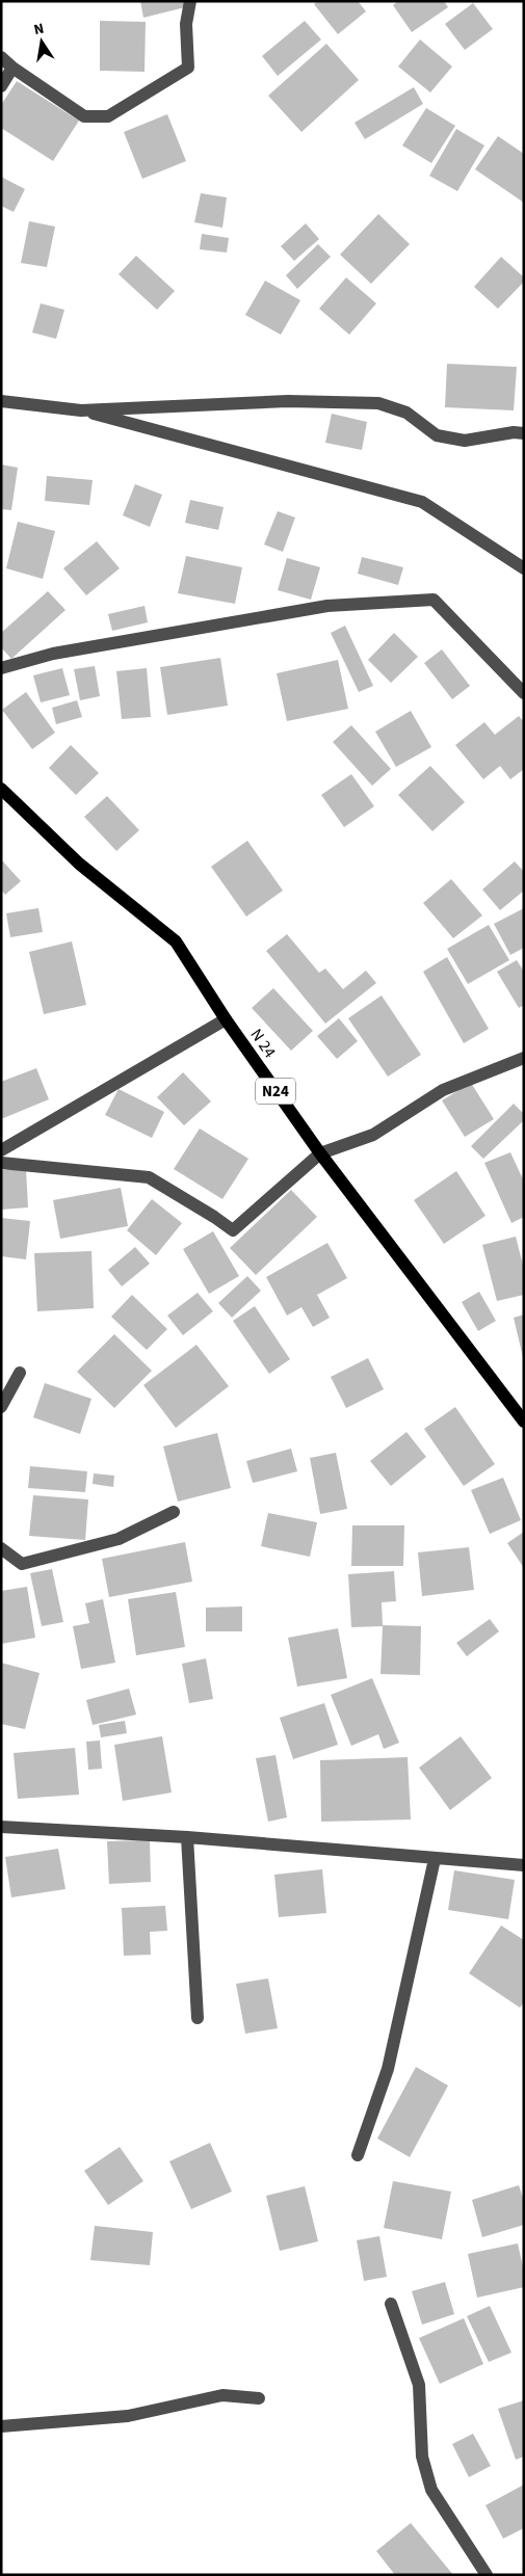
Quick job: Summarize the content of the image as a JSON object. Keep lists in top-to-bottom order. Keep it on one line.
{"streets":{"main road":["N 24","N24"]},"north":"top"}
